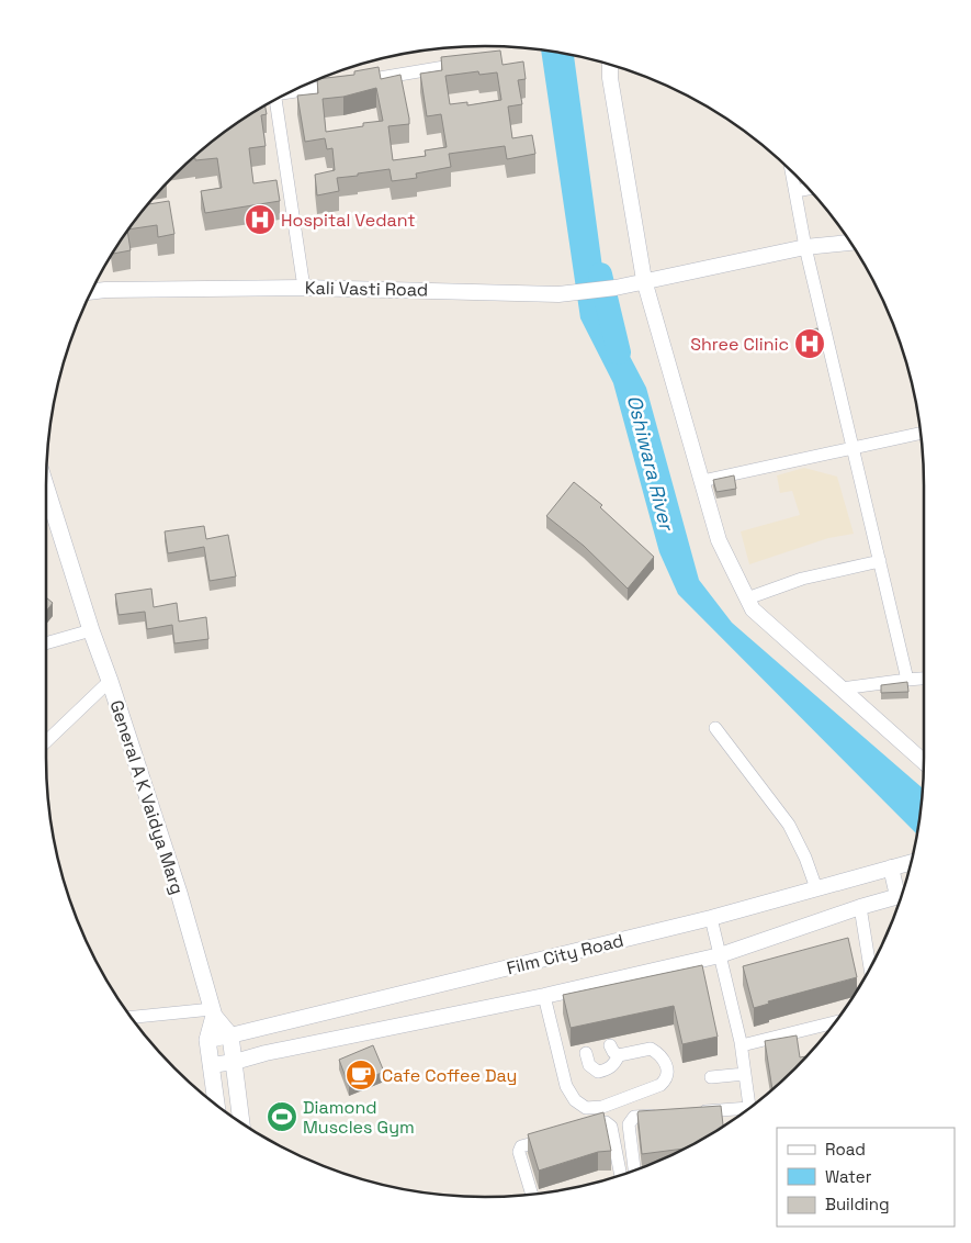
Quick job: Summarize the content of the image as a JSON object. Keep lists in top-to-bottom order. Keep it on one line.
{"streets":{"main road":["General A K Vaidya Marg"],"street":["Kali Vasti Road","Film City Road"]},"crossings":[["General A K Vaidya Marg","Film City Road"]],"water":["Oshiwara River"],"places":{"hospital":["Hospital Vedant","Shree Clinic"],"cafe":["Cafe Coffee Day"],"sports":["Diamond Muscles Gym"]},"legend":["Road","Water","Building"]}
